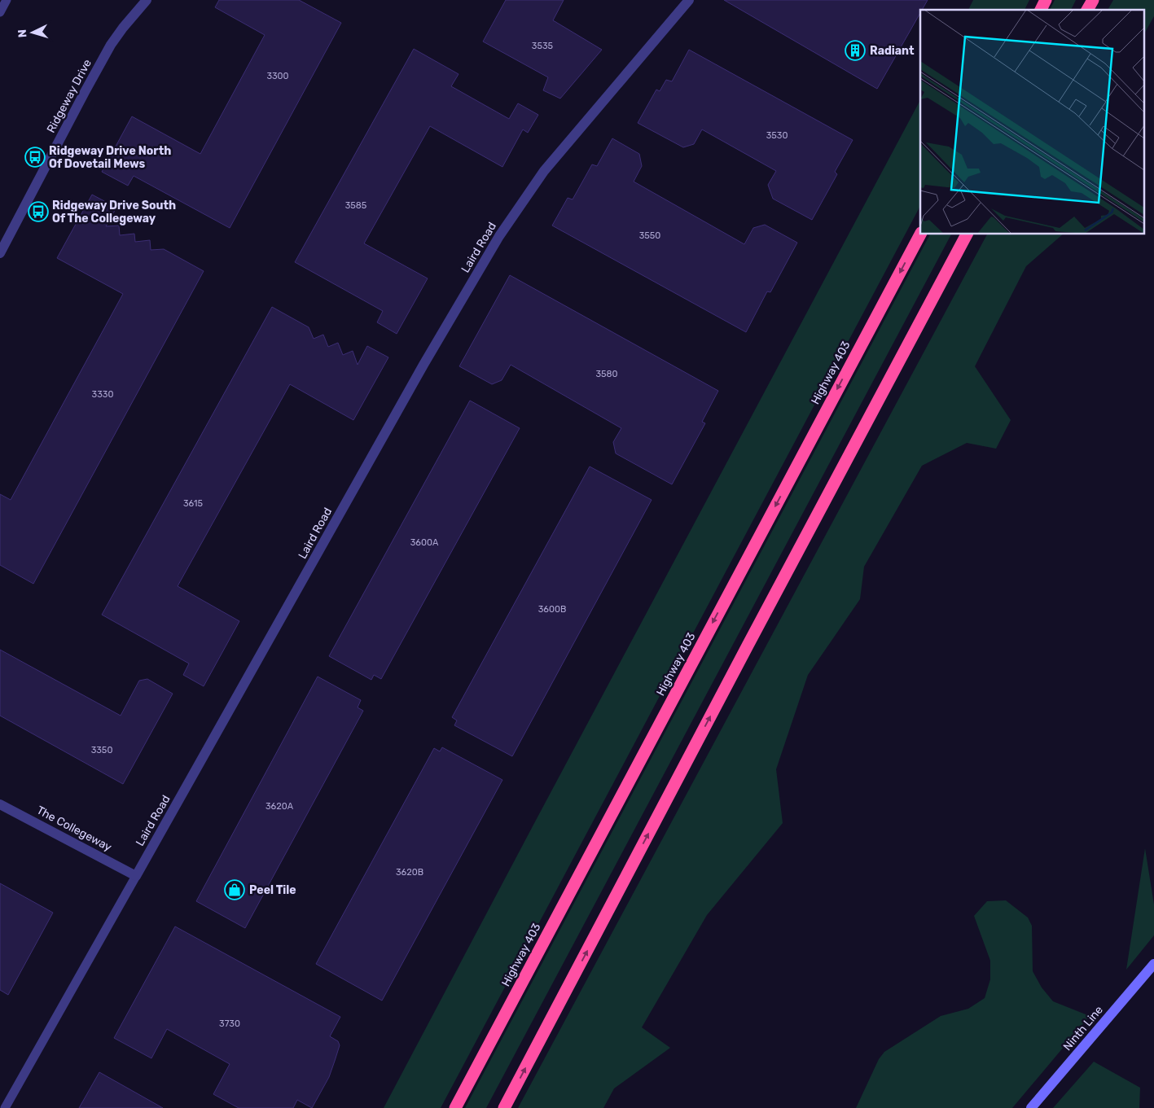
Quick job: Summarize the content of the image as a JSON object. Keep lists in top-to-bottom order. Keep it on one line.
{"streets":{"highway":["Highway 403"],"main road":["Ninth Line"],"street":["Ridgeway Drive","Laird Road","The Collegeway"]},"crossings":[["Laird Road","The Collegeway"]],"places":{"building":["Radiant"],"bus stop":["Ridgeway Drive North Of Dovetail Mews","Ridgeway Drive South Of The Collegeway"],"shop":["Peel Tile"]},"house_numbers":["3535","3300","3530","3585","3550","3580","3330","3615","3600A","3600B","3350","3620A","3620B","3730"],"north":"left"}
